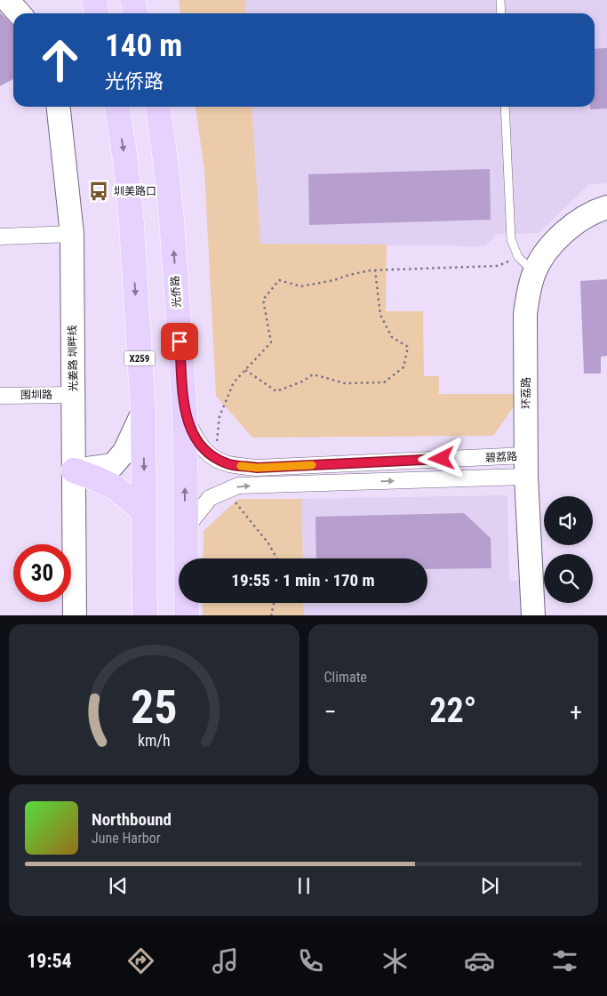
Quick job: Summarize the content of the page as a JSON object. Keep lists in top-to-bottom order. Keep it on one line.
{"streets":{"main road":["光侨路","X259"],"street":["光姜路 圳畔线","环荔路","围圳路","碧荔路"]},"crossings":[["光侨路","碧荔路"],["光姜路 圳畔线","围圳路"],["环荔路","碧荔路"]],"places":{"bus stop":["圳美路口"]},"page":{"turn":["140 m","光侨路"],"limit":"30","trip":"19:55 · 1 min · 170 m","tile":"Climate","heat":["−","22°","+"],"song":["Northbound","June Harbor"],"tabs":"19:54","gauge":["25","km/h"]}}
